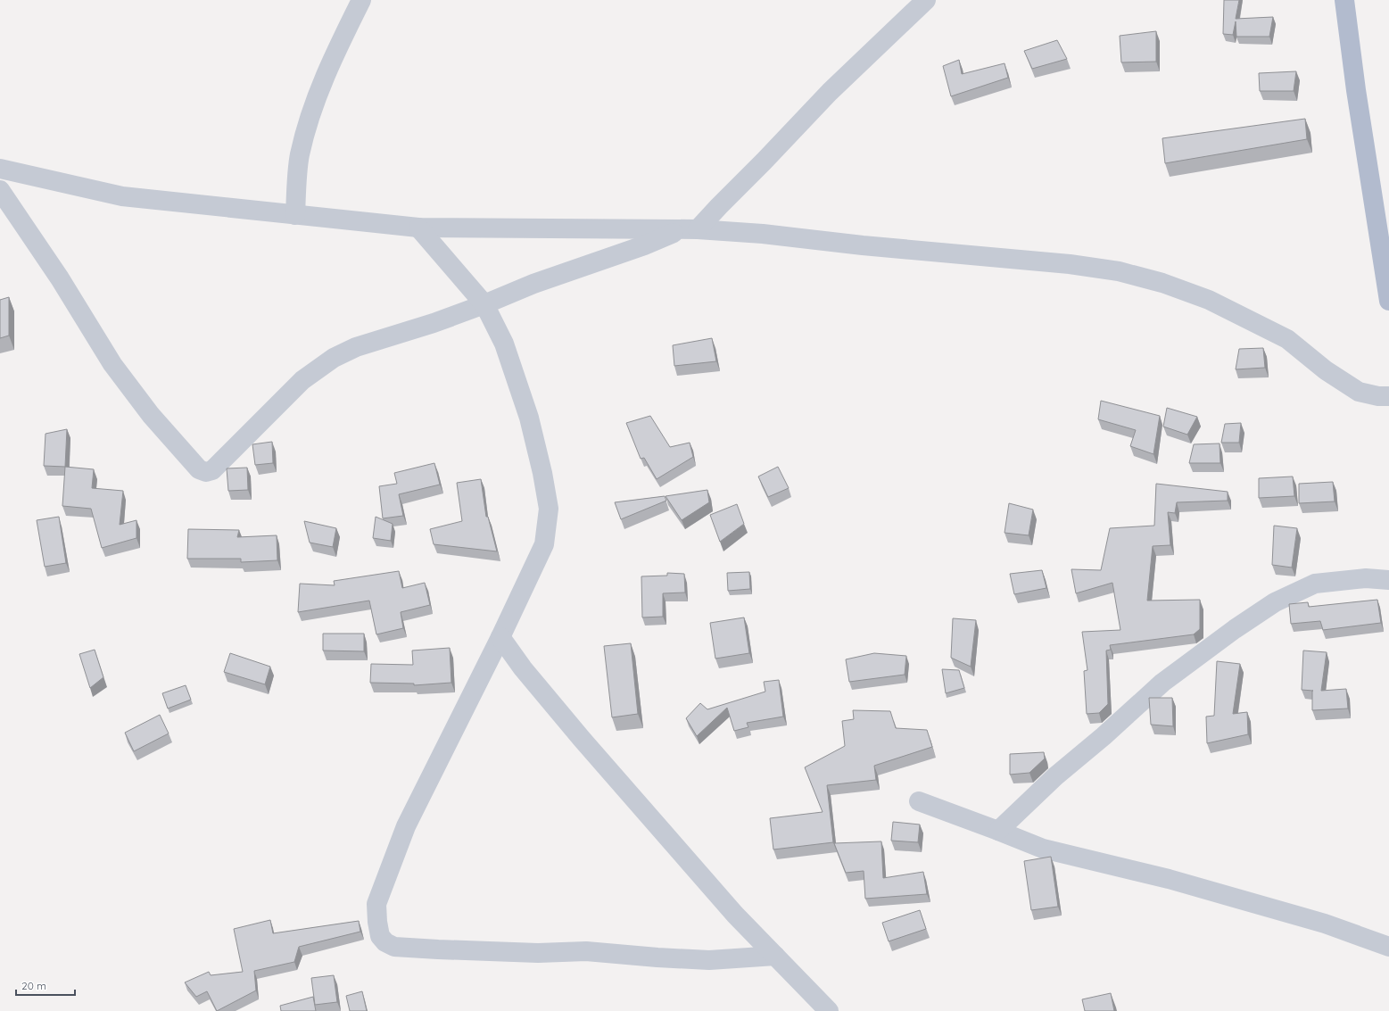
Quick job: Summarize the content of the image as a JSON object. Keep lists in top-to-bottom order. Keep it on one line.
{"scale_bar":"20 m"}
